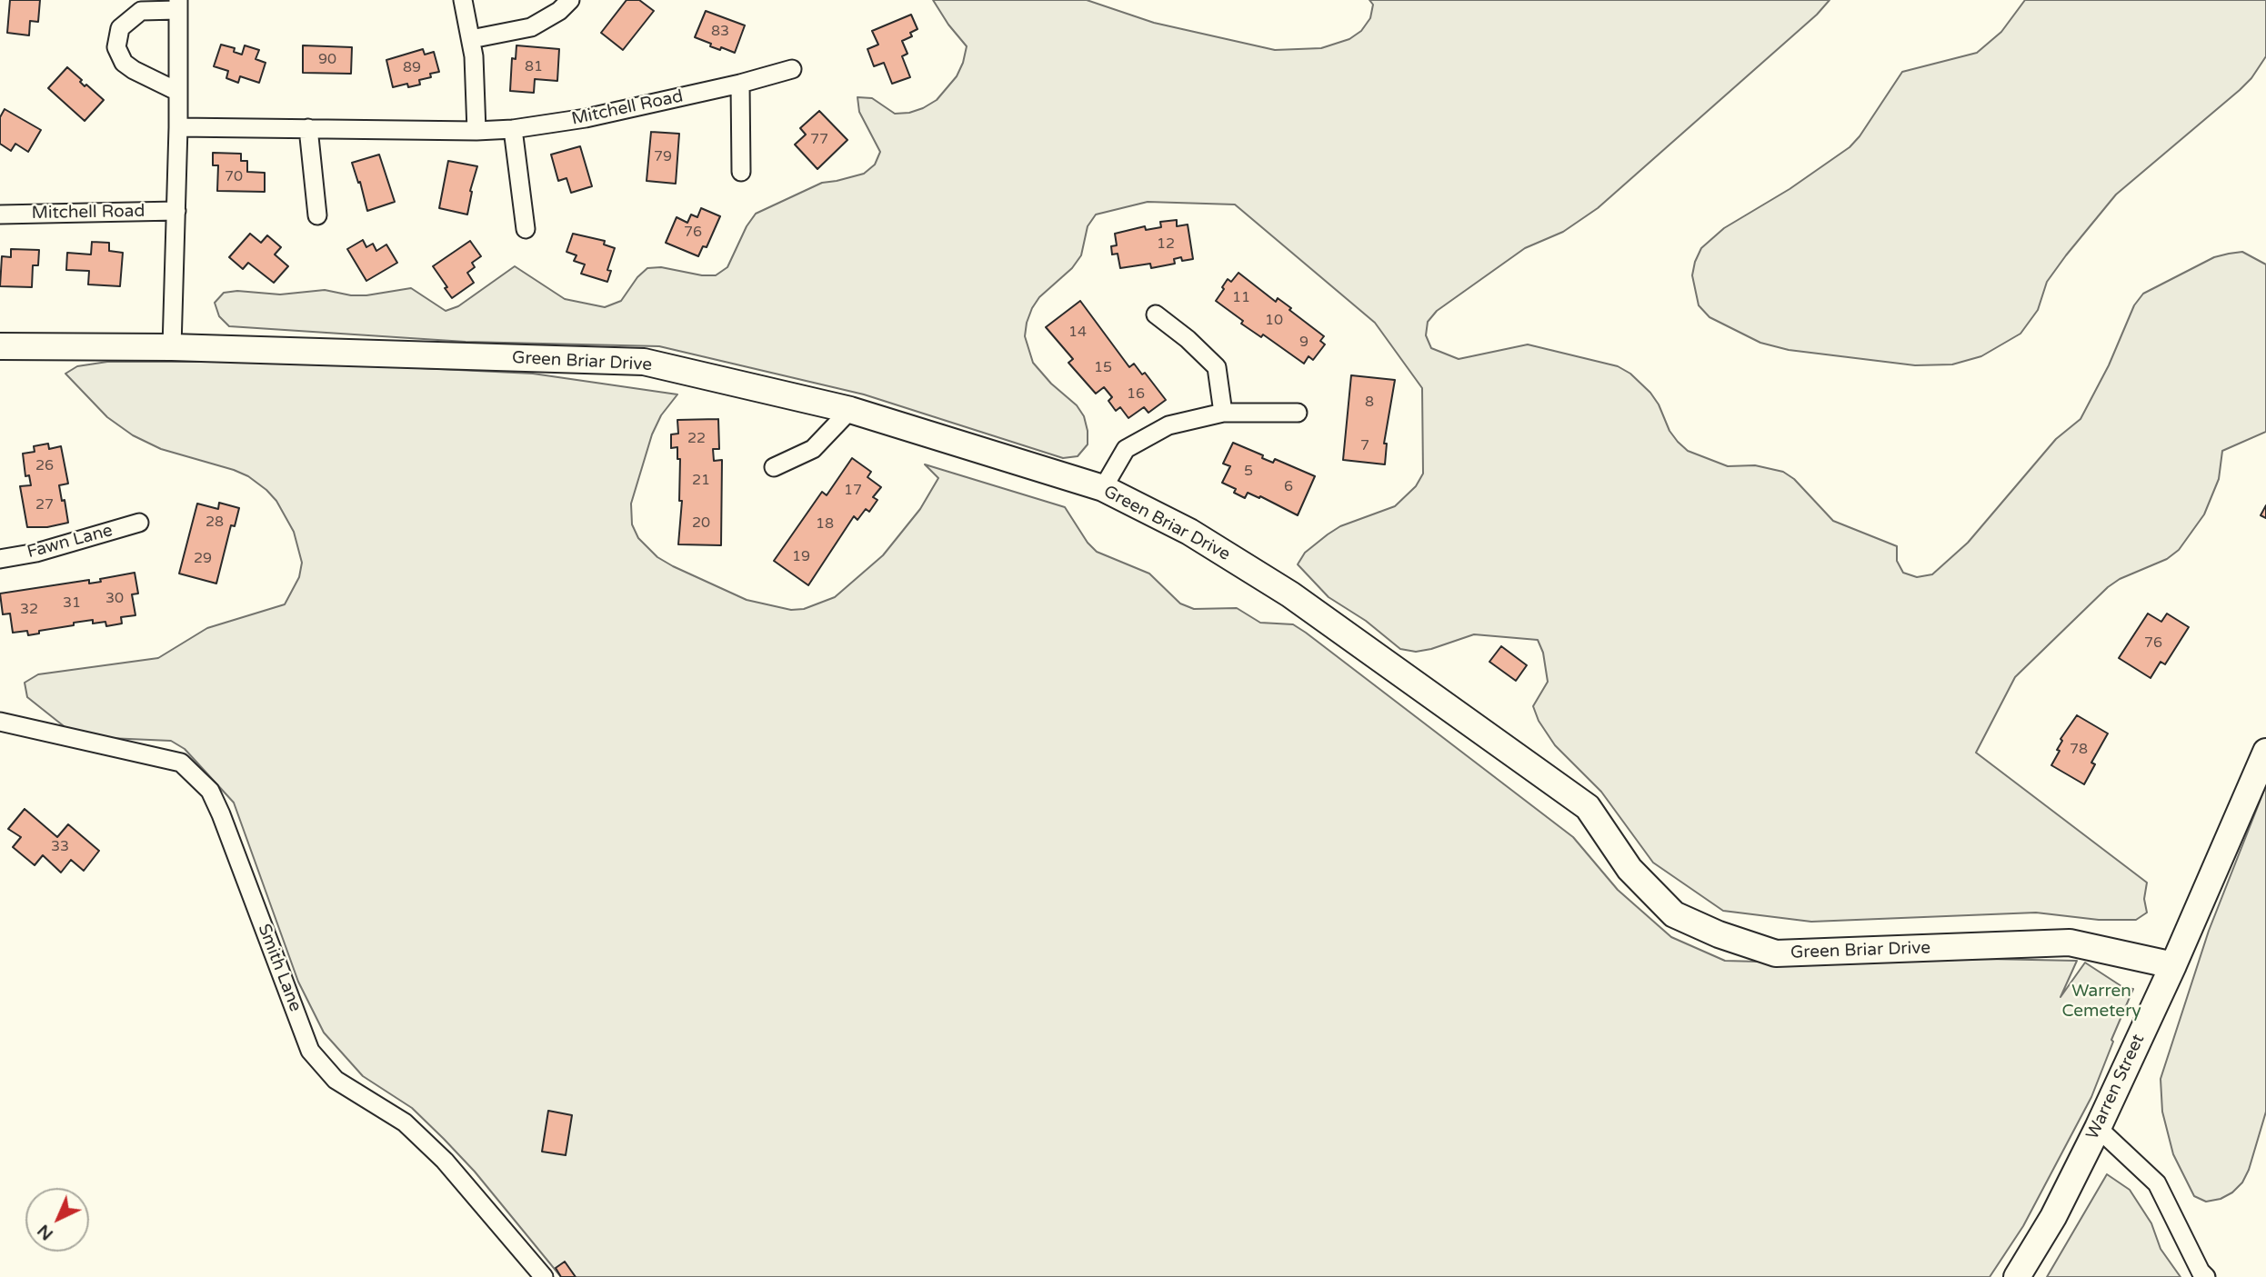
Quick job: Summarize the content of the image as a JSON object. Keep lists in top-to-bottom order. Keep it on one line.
{"streets":{"street":["Mitchell Road","Green Briar Drive","Fawn Lane","Smith Lane","Warren Street"]},"crossings":[["Green Briar Drive","Warren Street"]],"parks":["Warren Cemetery"],"house_numbers":["83","90","81","89","77","79","70","76","12","11","10","14","9","15","16","8","22","7","26","5","21","6","17","27","28","20","18","19","29","30","31","32","76","78","33"],"north":"bottom left"}
